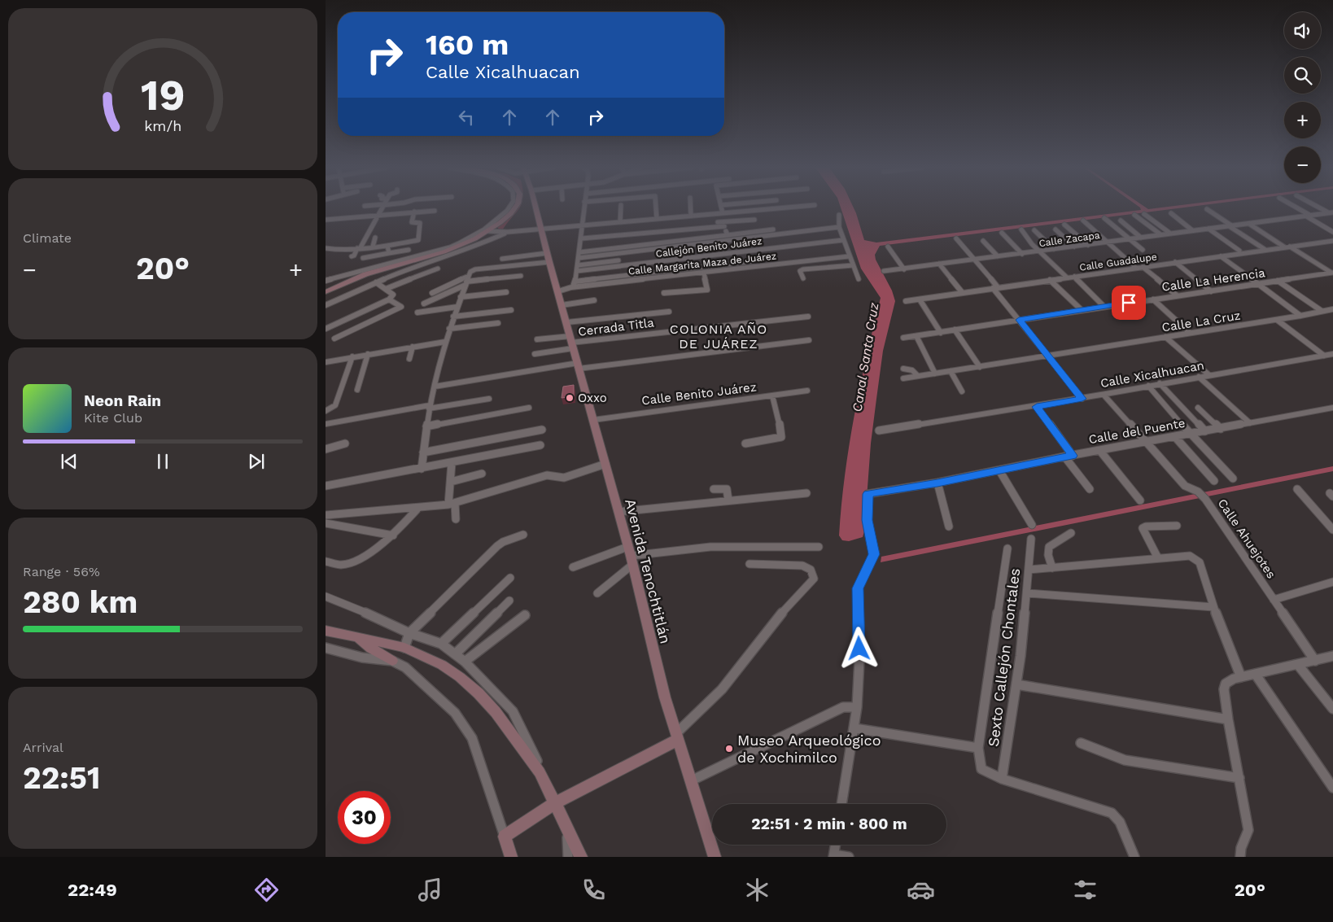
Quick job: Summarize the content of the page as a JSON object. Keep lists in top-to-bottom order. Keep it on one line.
{"streets":{"main road":["Avenida Tenochtitlán"],"street":["Calle Zacapa","Callejón Benito Juárez","Calle Guadalupe","Calle Margarita Maza de Juárez","Calle La Herencia","Calle La Cruz","Cerrada Titla","Calle Xicalhuacan","Calle Benito Juárez","Calle del Puente","Calle Ahuejotes","Sexto Callejón Chontales"]},"crossings":[["Calle Margarita Maza de Juárez","Avenida Tenochtitlán"],["Cerrada Titla","Avenida Tenochtitlán"],["Calle Xicalhuacan","Calle Ahuejotes"],["Calle Benito Juárez","Avenida Tenochtitlán"],["Calle del Puente","Calle Ahuejotes"]],"districts":["COLONIA AÑO DE JUÁREZ"],"water":["Canal Santa Cruz"],"places":["Oxxo","Museo Arqueológico de Xochimilco"],"page":{"map_buttons":["+","−"],"turn":["160 m","Calle Xicalhuacan"],"tile":["Climate",["Range · 56%","280 km"],["Arrival","22:51"]],"heat":["−","20°","+"],"song":["Neon Rain","Kite Club"],"limit":"30","trip":"22:51 · 2 min · 800 m","tabs":["22:49","20°"],"gauge":["19","km/h"]}}
